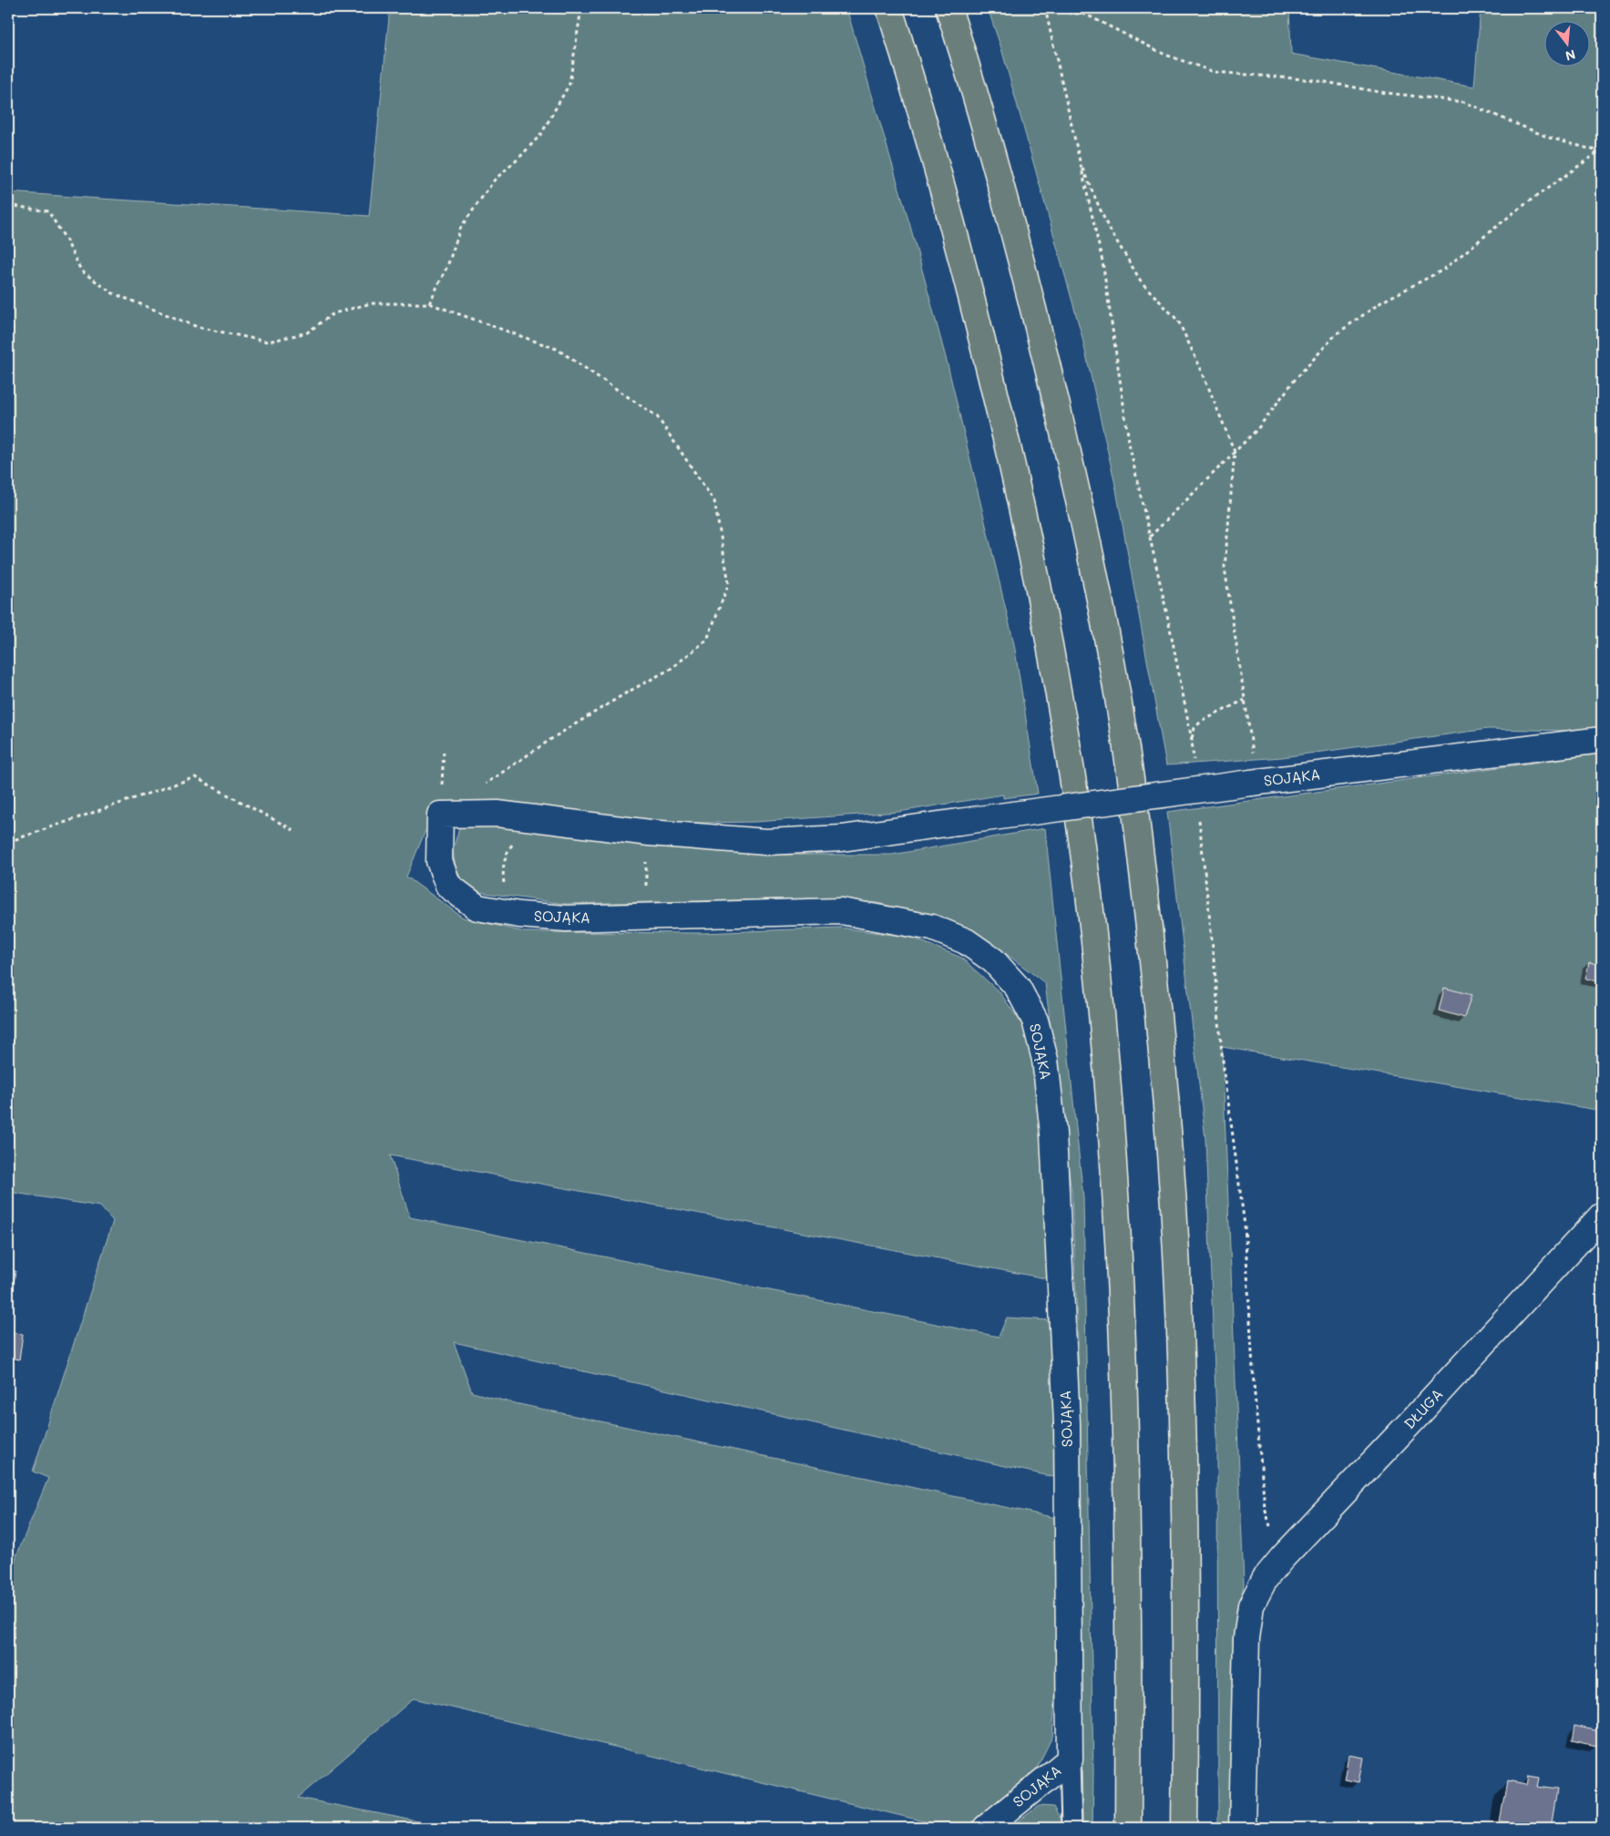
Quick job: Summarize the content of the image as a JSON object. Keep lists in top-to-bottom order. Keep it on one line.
{"streets":{"street":["SOJĄKA","DŁUGA"]},"north":"bottom"}
